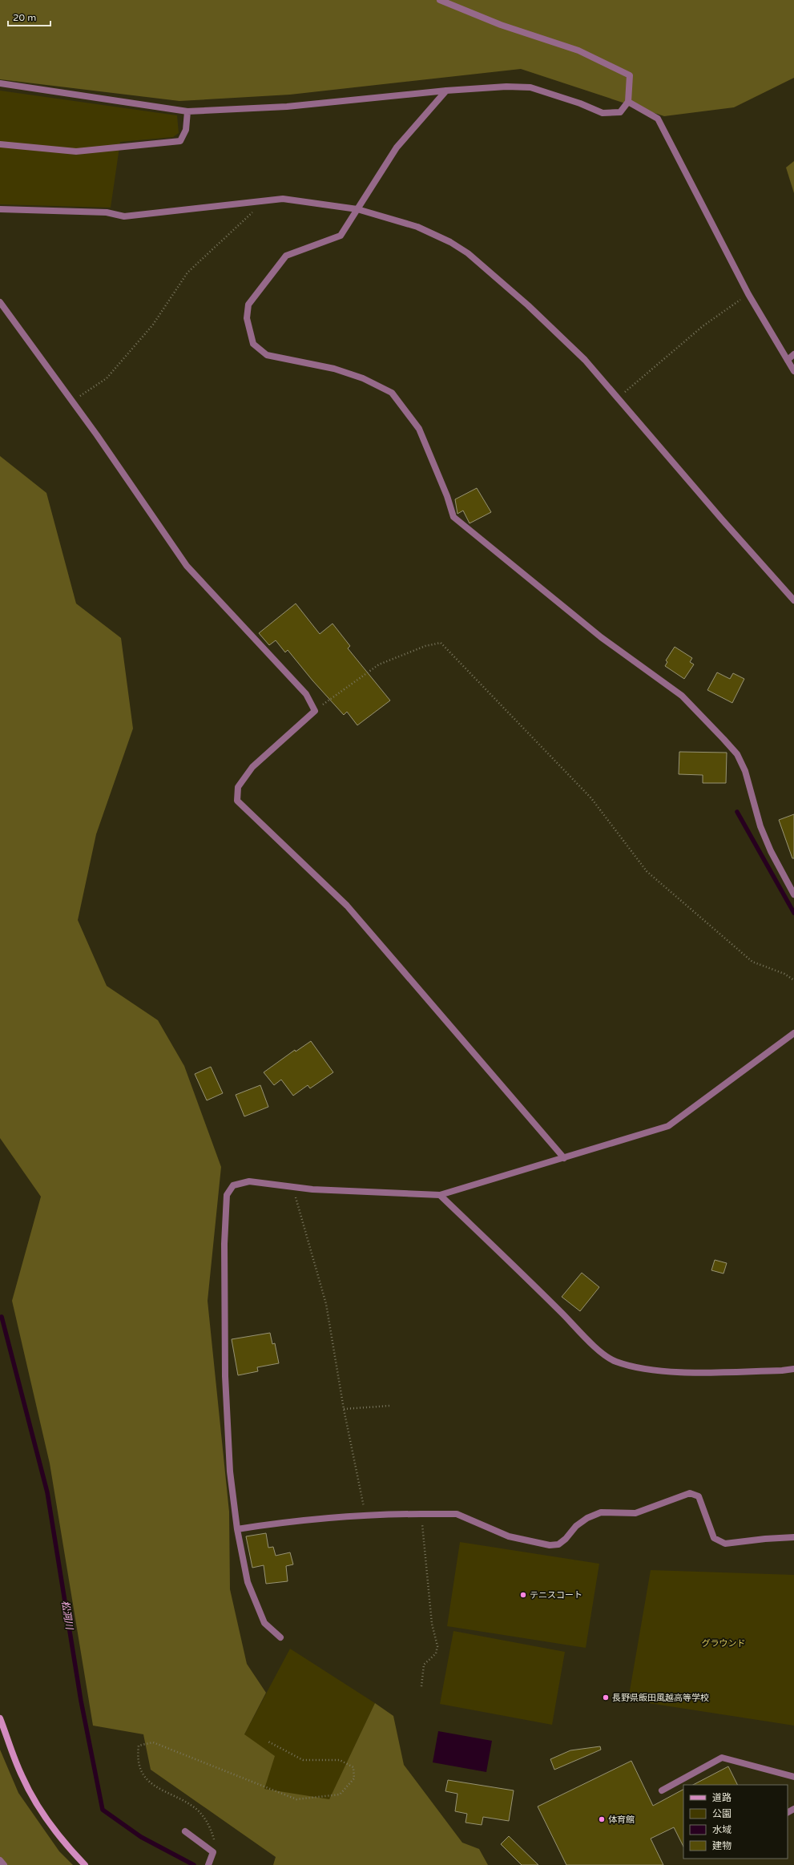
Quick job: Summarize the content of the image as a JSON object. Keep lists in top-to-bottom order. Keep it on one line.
{"water":["松洞川"],"parks":["グラウンド"],"places":["テニスコート","長野県飯田風越高等学校","体育館"],"legend":["道路","公園","水域","建物"],"scale_bar":"20 m"}
